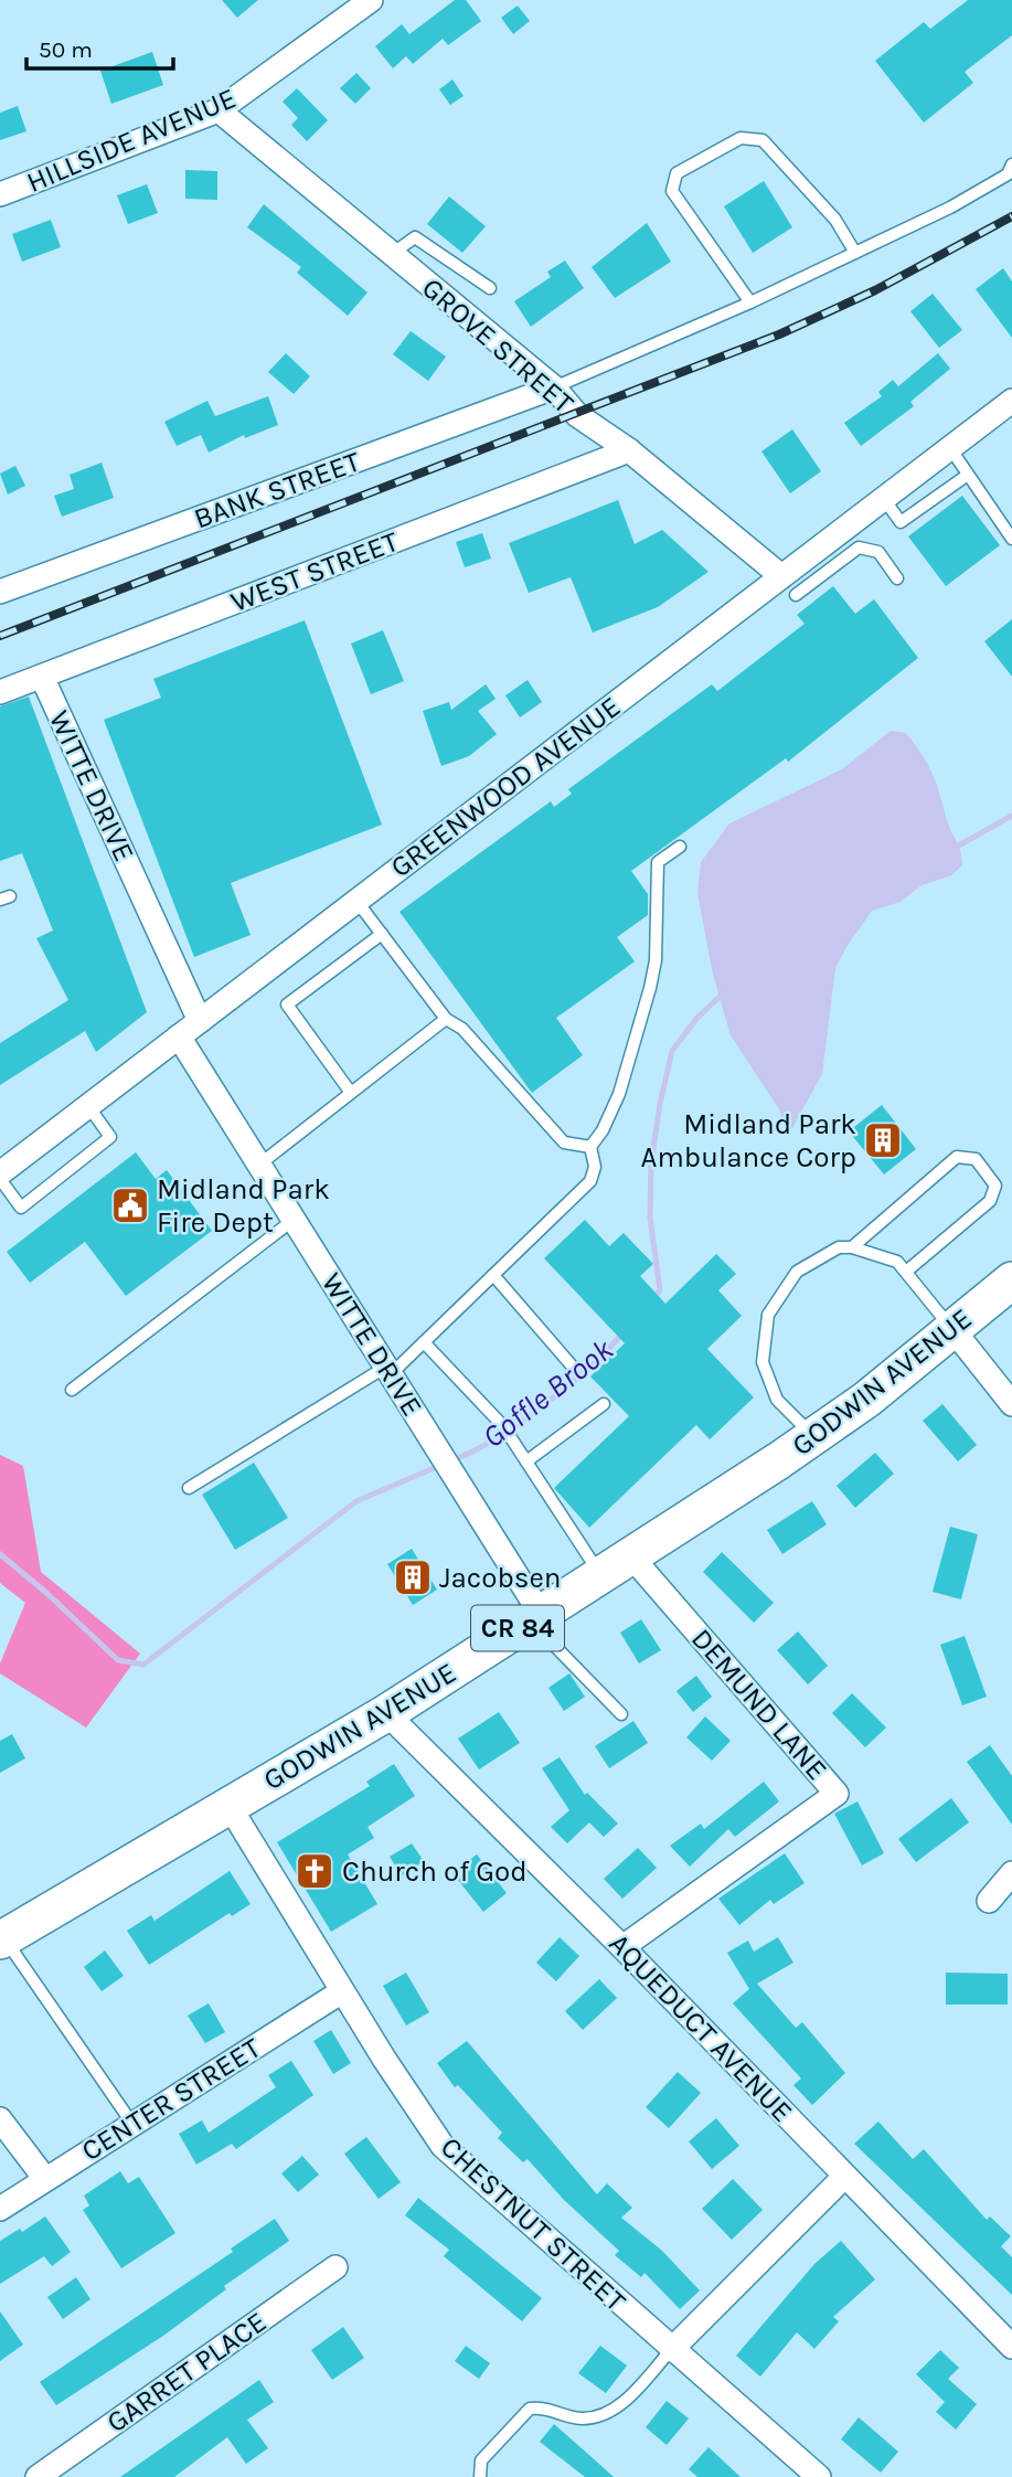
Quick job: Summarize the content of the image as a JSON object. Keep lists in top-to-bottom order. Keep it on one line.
{"streets":{"main road":["GODWIN AVENUE","CR 84"],"street":["HILLSIDE AVENUE","GROVE STREET","BANK STREET","WEST STREET","WITTE DRIVE","GREENWOOD AVENUE","DEMUND LANE","AQUEDUCT AVENUE","CENTER STREET","CHESTNUT STREET","GARRET PLACE"]},"crossings":[["HILLSIDE AVENUE","GROVE STREET"],["GROVE STREET","BANK STREET"],["GROVE STREET","WEST STREET"],["GROVE STREET","GREENWOOD AVENUE"],["WEST STREET","WITTE DRIVE"],["WITTE DRIVE","GREENWOOD AVENUE"],["WITTE DRIVE","GODWIN AVENUE"],["GODWIN AVENUE","DEMUND LANE"],["GODWIN AVENUE","AQUEDUCT AVENUE"],["GODWIN AVENUE","CHESTNUT STREET"],["DEMUND LANE","AQUEDUCT AVENUE"],["CENTER STREET","CHESTNUT STREET"]],"water":["Goffle Brook"],"places":{"building":["Midland Park Ambulance Corp","Jacobsen"],"public building":["Midland Park Fire Dept"],"church":["Church of God"]},"scale_bar":"50 m"}
